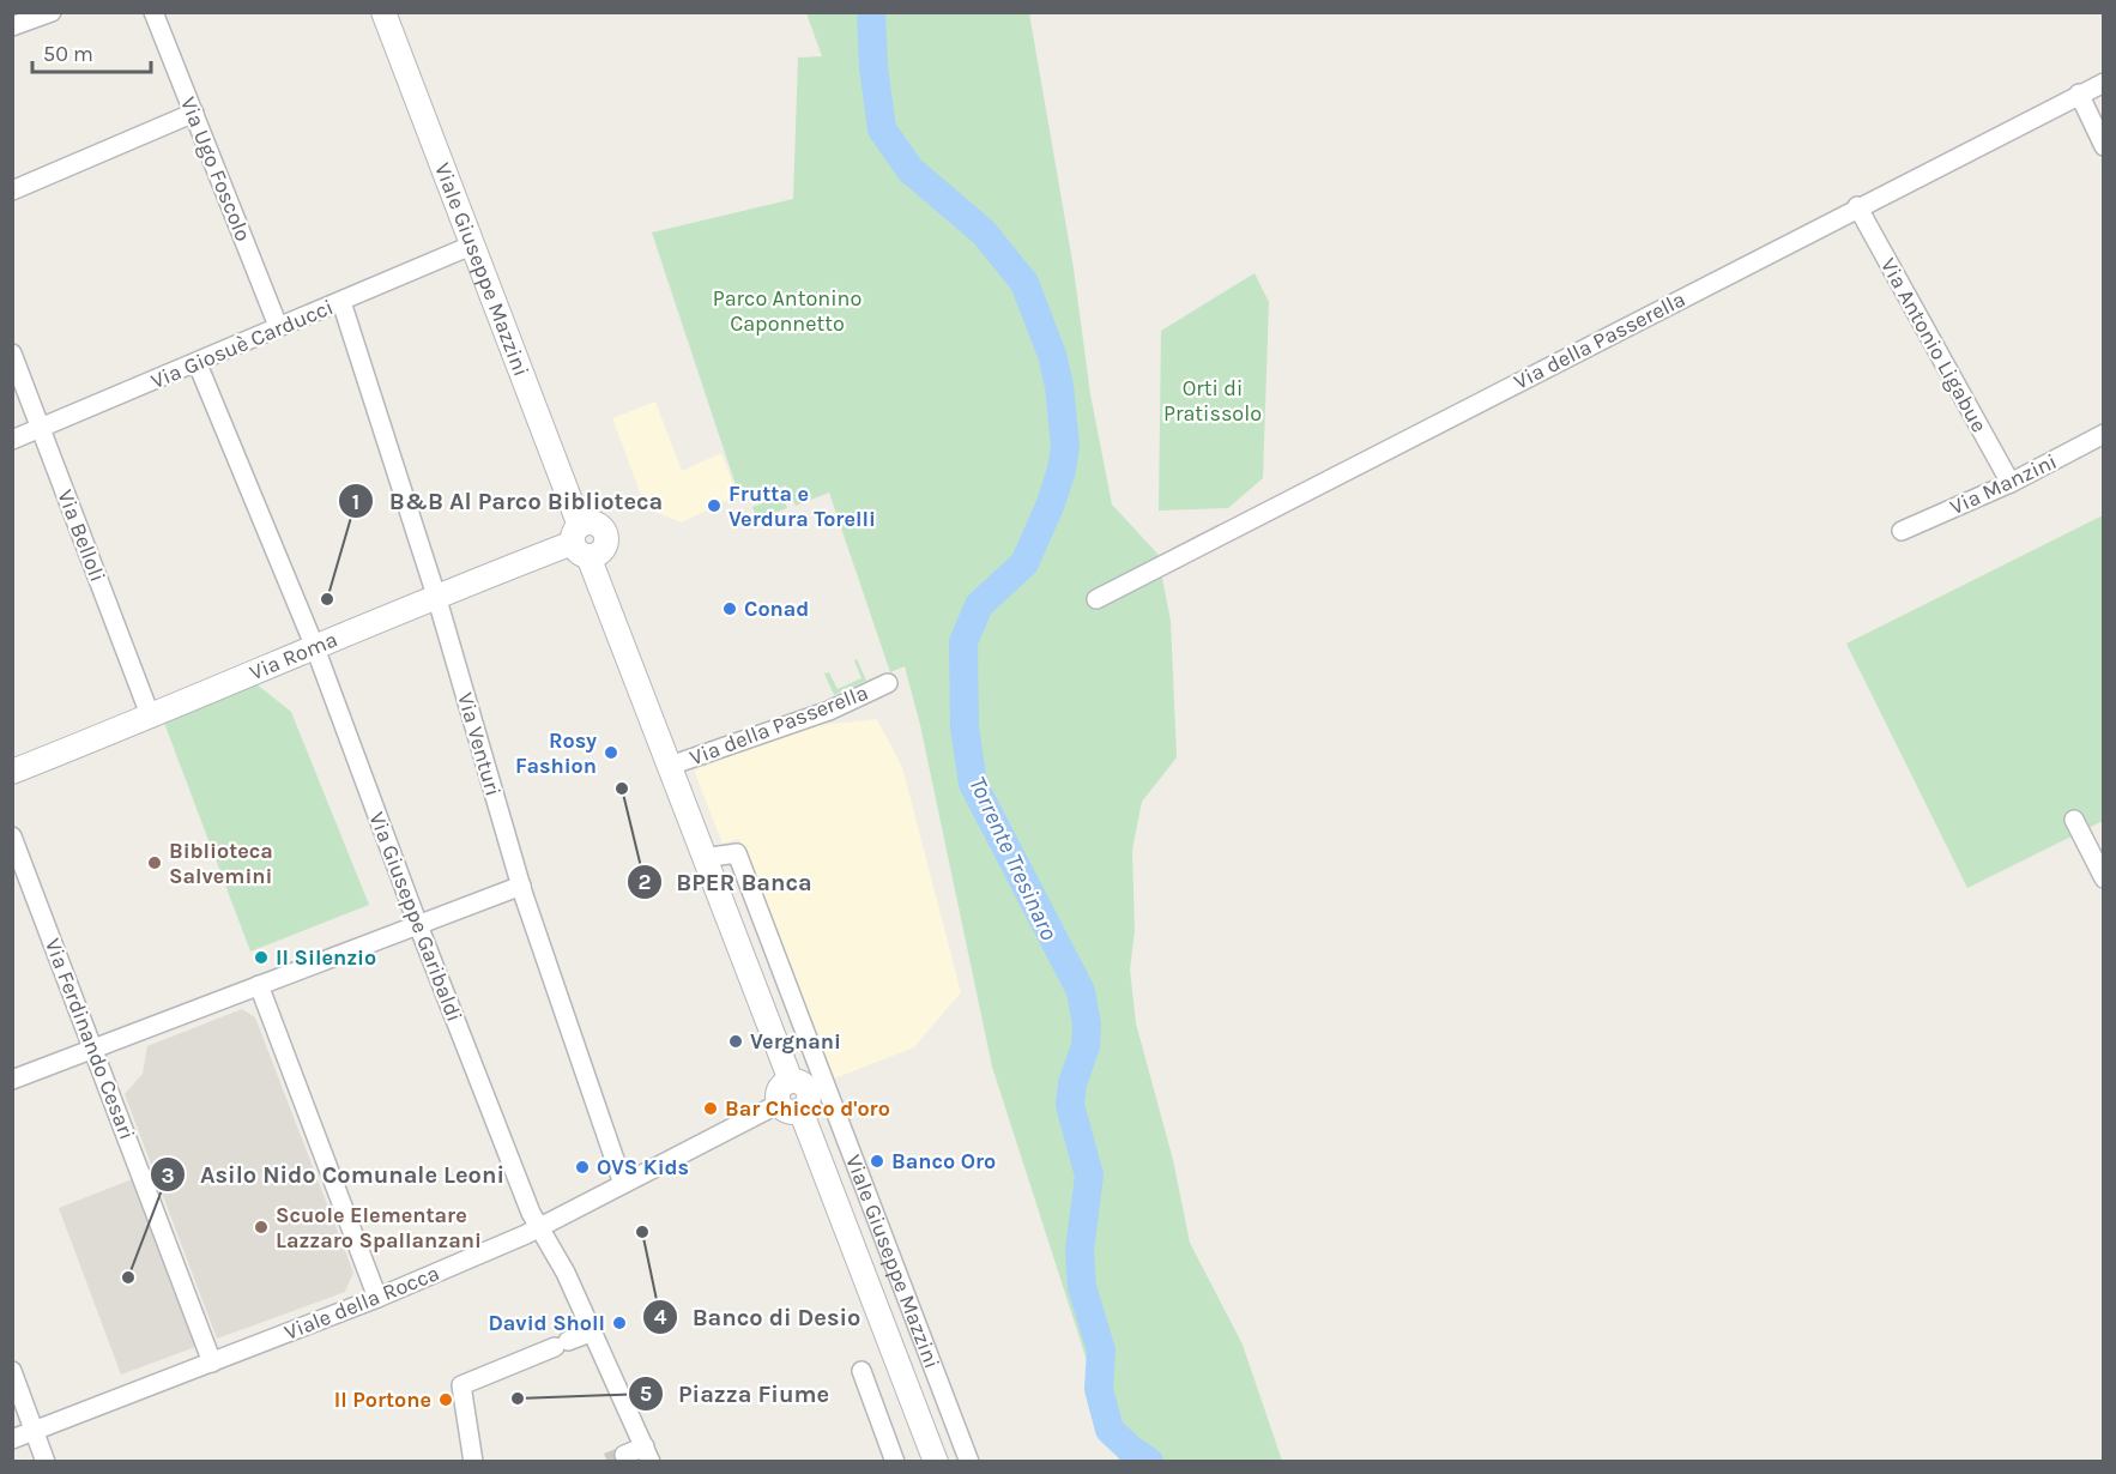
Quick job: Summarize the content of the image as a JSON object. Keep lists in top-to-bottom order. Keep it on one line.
{"streets":{"street":["Via Ugo Foscolo","Viale Giuseppe Mazzini","Via della Passerella","Via Giosuè Carducci","Via Antonio Ligabue","Via Manzini","Via Belloli","Via Roma","Via Venturi","Via Giuseppe Garibaldi","Via Ferdinando Cesari","Viale della Rocca"]},"crossings":[["Via Ugo Foscolo","Via Giosuè Carducci"],["Viale Giuseppe Mazzini","Via della Passerella"],["Viale Giuseppe Mazzini","Via Giosuè Carducci"],["Viale Giuseppe Mazzini","Via Roma"],["Viale Giuseppe Mazzini","Viale della Rocca"],["Via della Passerella","Via Antonio Ligabue"],["Via Giosuè Carducci","Via Belloli"],["Via Giosuè Carducci","Via Venturi"],["Via Giosuè Carducci","Via Giuseppe Garibaldi"],["Via Antonio Ligabue","Via Manzini"],["Via Belloli","Via Roma"],["Via Roma","Via Venturi"],["Via Roma","Via Giuseppe Garibaldi"],["Via Venturi","Viale della Rocca"],["Via Giuseppe Garibaldi","Viale della Rocca"],["Via Ferdinando Cesari","Viale della Rocca"]],"water":["Torrente Tresinaro"],"parks":["Parco Antonino Caponnetto","Orti di Pratissolo"],"places":["Frutta e Verdura Torelli","B&B Al Parco Biblioteca","Conad","Rosy Fashion","BPER Banca","Biblioteca Salvemini","Il Silenzio","Vergnani","Bar Chicco d'oro","Banco Oro","OVS Kids","Scuole Elementare Lazzaro Spallanzani","Banco di Desio","Asilo Nido Comunale Leoni","David Sholl","Piazza Fiume","Il Portone"],"scale_bar":"50 m"}
